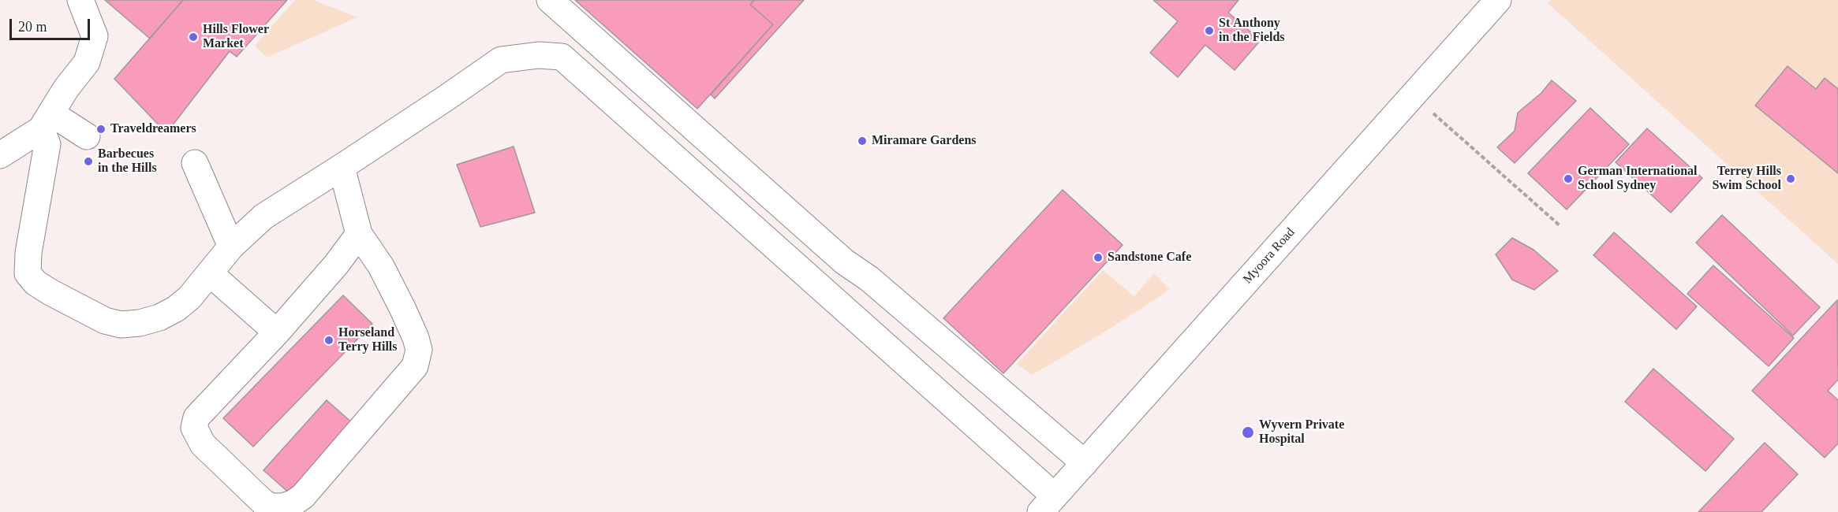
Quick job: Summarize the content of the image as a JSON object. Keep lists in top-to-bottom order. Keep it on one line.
{"streets":{"street":["Myoora Road"]},"places":["St Anthony in the Fields","Hills Flower Market","Traveldreamers","Miramare Gardens","Barbecues in the Hills","German International School Sydney","Terrey Hills Swim School","Sandstone Cafe","Horseland Terry Hills","Wyvern Private Hospital"],"scale_bar":"20 m"}
